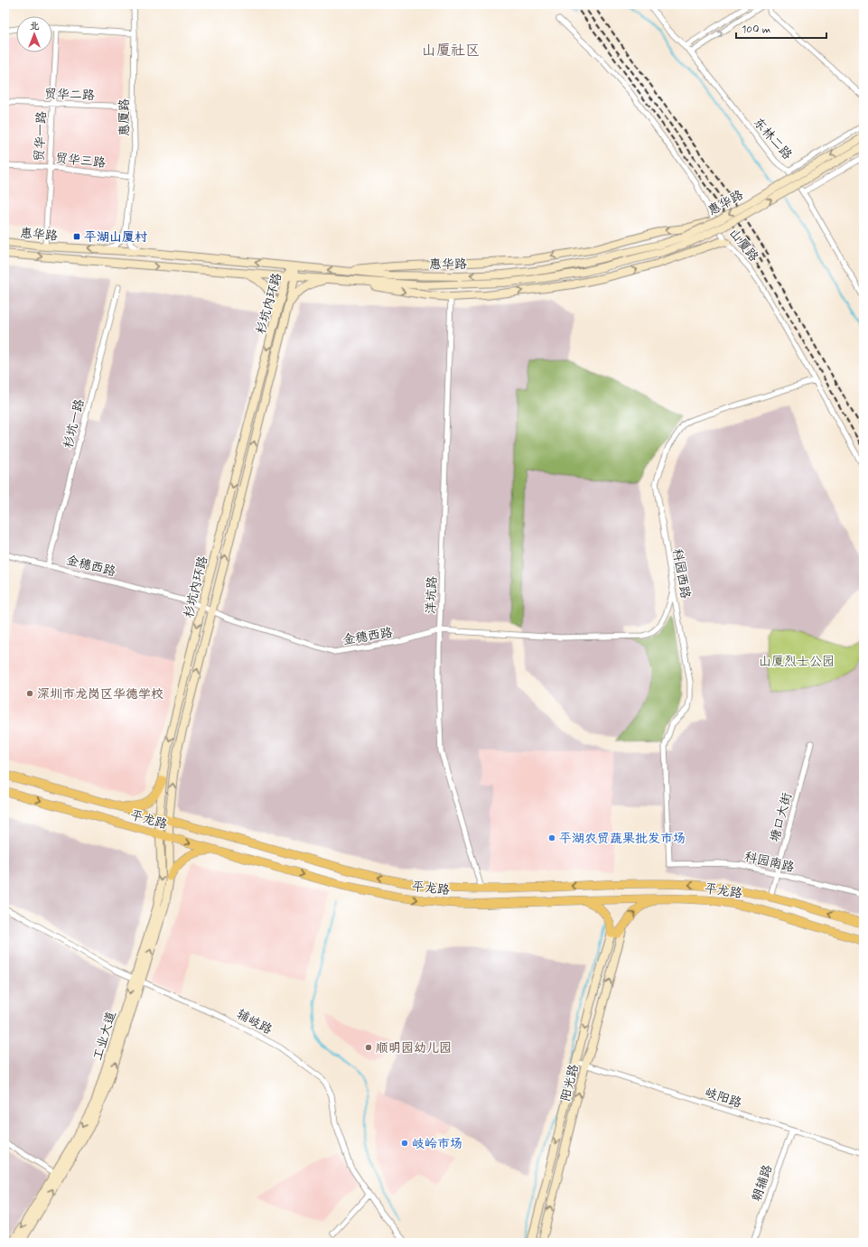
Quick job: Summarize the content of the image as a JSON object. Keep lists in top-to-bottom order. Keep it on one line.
{"streets":{"main road":["平龙路"],"street":["贸华二路","惠厦路","贸华一路","东林二路","贸华三路","惠华路","山厦路","杉坑内环路","杉坑一路","金穗西路","科园西路","洋坑路","塘口大街","科园南路","辅岐路","工业大道","阳光路","岐阳路","朝辅路"]},"crossings":[["贸华二路","惠厦路"],["贸华二路","贸华一路"],["惠厦路","贸华三路"],["贸华一路","贸华三路"],["贸华一路","惠华路"],["惠华路","杉坑内环路"],["山厦路","科园西路"],["杉坑内环路","金穗西路"],["杉坑内环路","平龙路"],["杉坑内环路","工业大道"],["杉坑一路","金穗西路"],["金穗西路","科园西路"],["金穗西路","洋坑路"],["科园西路","科园南路"],["洋坑路","平龙路"],["塘口大街","平龙路"],["塘口大街","科园南路"],["平龙路","工业大道"],["辅岐路","工业大道"],["阳光路","岐阳路"],["岐阳路","朝辅路"]],"districts":["山厦社区"],"parks":["山厦烈士公园"],"places":{"transit":["平湖山厦村"],"other":["深圳市龙岗区华德学校","平湖农贸蔬果批发市场","顺明园幼儿园","岐岭市场"]},"scale_bar":"100 m","north":"top"}
